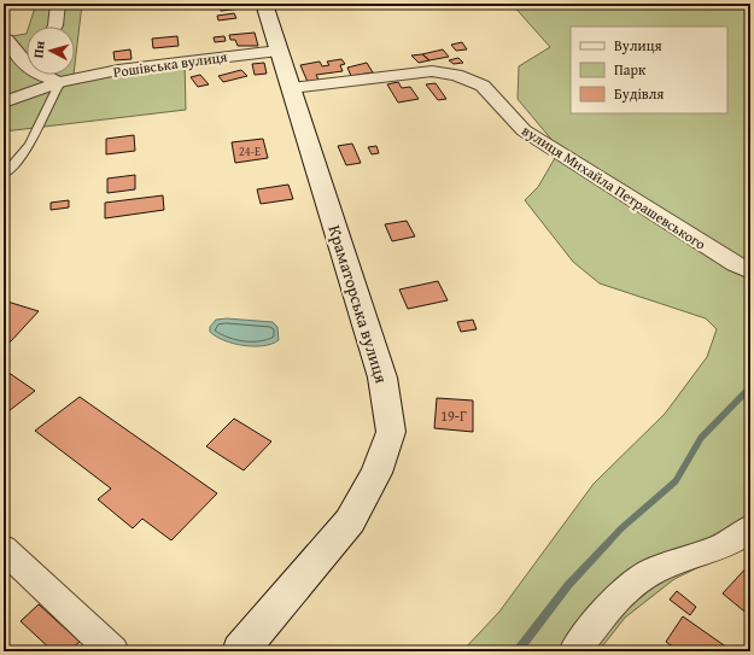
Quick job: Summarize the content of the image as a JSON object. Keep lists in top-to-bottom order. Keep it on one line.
{"streets":{"street":["Рошівська вулиця","вулиця Михайла Петрашевського","Краматорська вулиця"]},"crossings":[["Рошівська вулиця","Краматорська вулиця"],["вулиця Михайла Петрашевського","Краматорська вулиця"]],"house_numbers":["24-Е","19-Г"],"legend":["Вулиця","Парк","Будівля"],"north":"left"}
